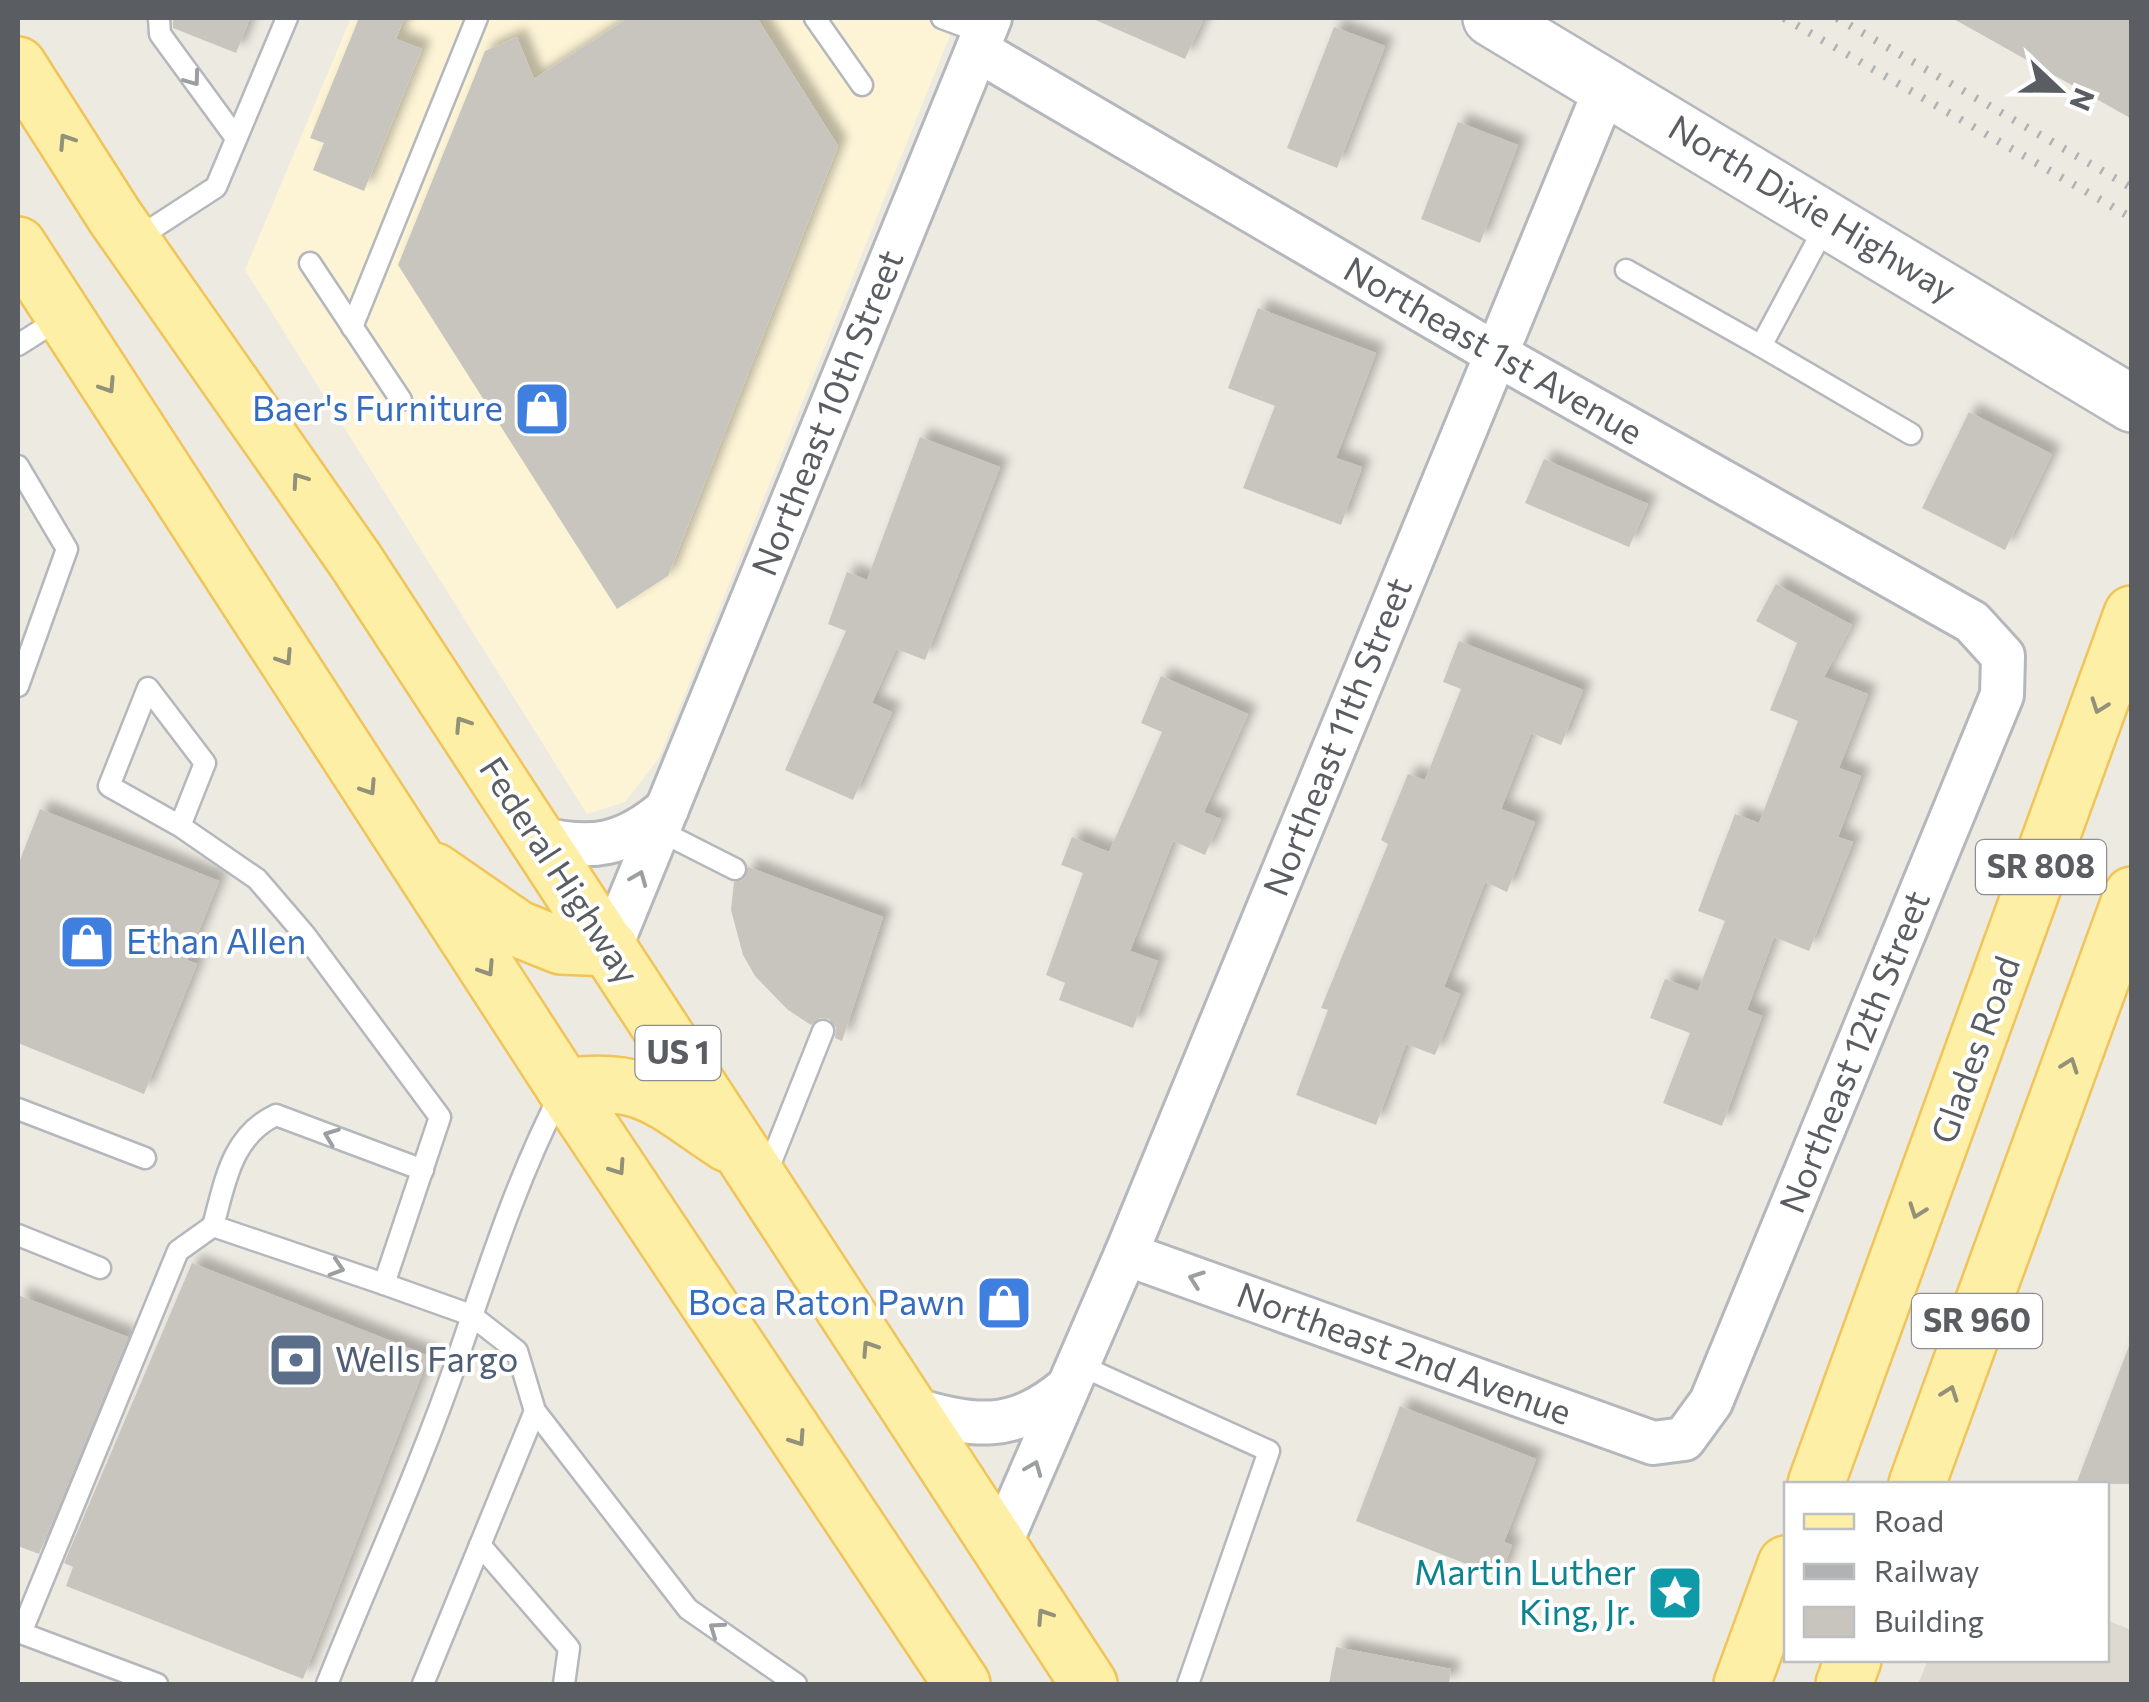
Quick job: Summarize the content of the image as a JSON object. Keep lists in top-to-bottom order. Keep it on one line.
{"streets":{"main road":["North Dixie Highway","SR 808","Federal Highway","Glades Road","US 1","SR 960"],"street":["Northeast 1st Avenue","Northeast 10th Street","Northeast 11th Street","Northeast 12th Street","Northeast 2nd Avenue"]},"crossings":[["North Dixie Highway","Northeast 11th Street"],["Northeast 1st Avenue","Northeast 10th Street"],["Northeast 1st Avenue","Northeast 11th Street"],["Northeast 1st Avenue","Northeast 12th Street"],["Northeast 10th Street","Federal Highway"],["Northeast 11th Street","Federal Highway"],["Northeast 11th Street","Northeast 2nd Avenue"],["SR 808","SR 960"],["Northeast 12th Street","Northeast 2nd Avenue"]],"one_way":["Northeast 2nd Avenue"],"places":{"shop":["Baer's Furniture","Ethan Allen","Boca Raton Pawn"],"bank":["Wells Fargo"],"place":["Martin Luther King, Jr."]},"legend":["Road","Railway","Building"],"north":"right"}
